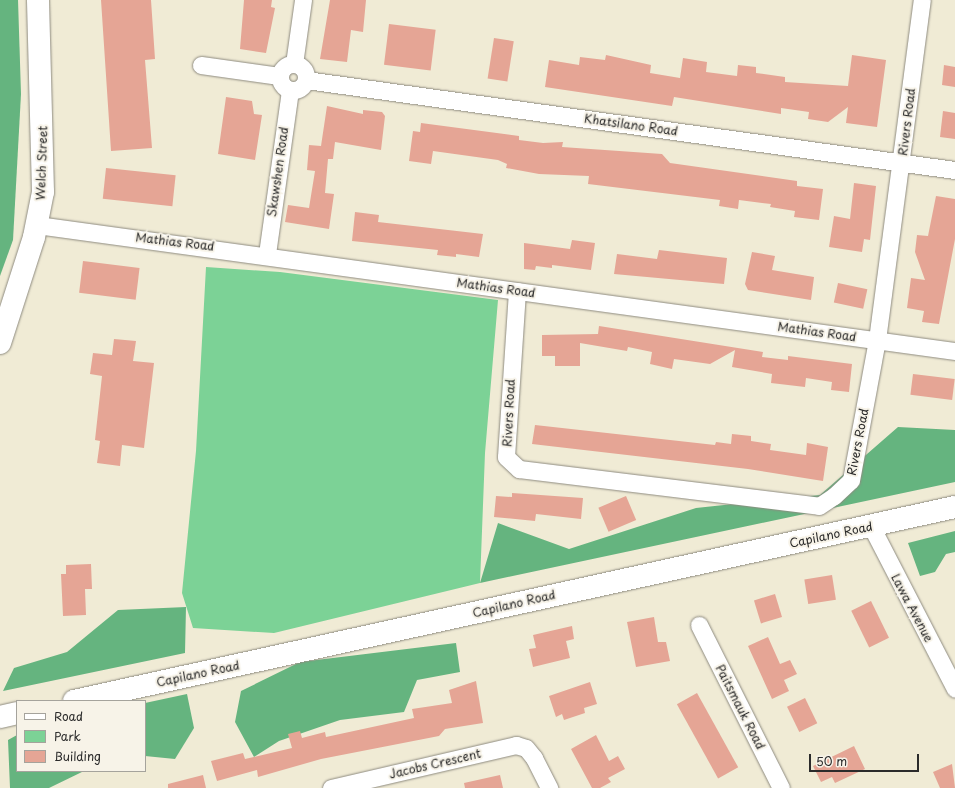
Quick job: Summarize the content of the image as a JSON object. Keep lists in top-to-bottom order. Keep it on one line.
{"streets":{"street":["Rivers Road","Khatsilano Road","Welch Street","Skawshen Road","Mathias Road","Capilano Road","Lawa Avenue","Paitsmauk Road","Jacobs Crescent"]},"crossings":[["Rivers Road","Khatsilano Road"],["Rivers Road","Mathias Road"],["Khatsilano Road","Skawshen Road"],["Welch Street","Mathias Road"],["Skawshen Road","Mathias Road"],["Capilano Road","Lawa Avenue"]],"legend":["Road","Park","Building"],"scale_bar":"50 m"}
